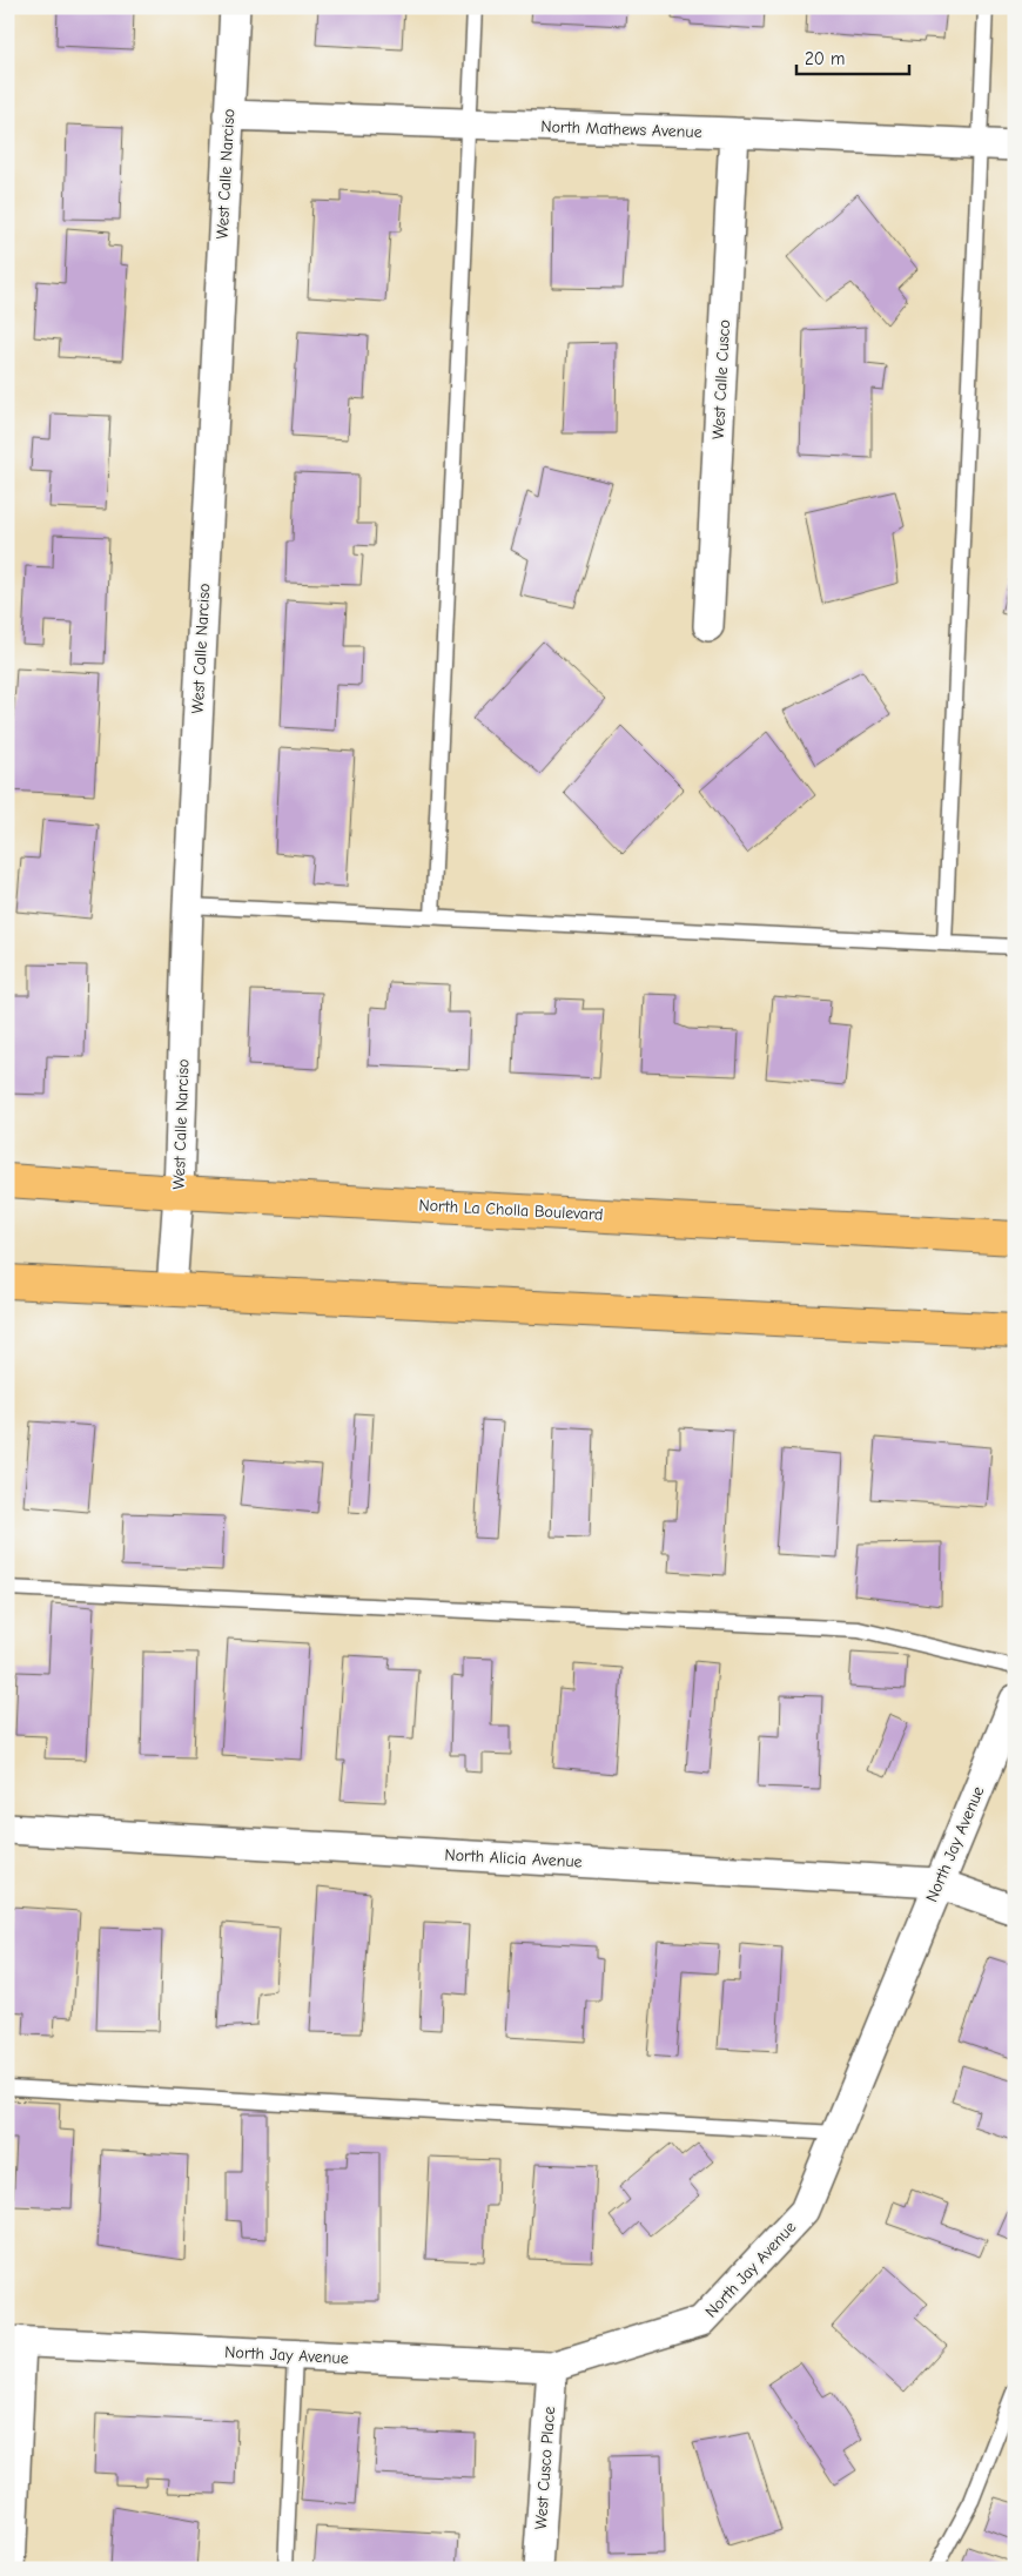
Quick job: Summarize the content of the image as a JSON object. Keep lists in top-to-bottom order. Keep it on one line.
{"streets":{"main road":["North La Cholla Boulevard"],"street":["North Mathews Avenue","West Calle Narciso","West Calle Cusco","North Jay Avenue","North Alicia Avenue","West Cusco Place"]},"crossings":[["North Mathews Avenue","West Calle Narciso"],["North Mathews Avenue","West Calle Cusco"],["West Calle Narciso","North La Cholla Boulevard"],["North Jay Avenue","North Alicia Avenue"],["North Jay Avenue","West Cusco Place"]],"scale_bar":"20 m"}
